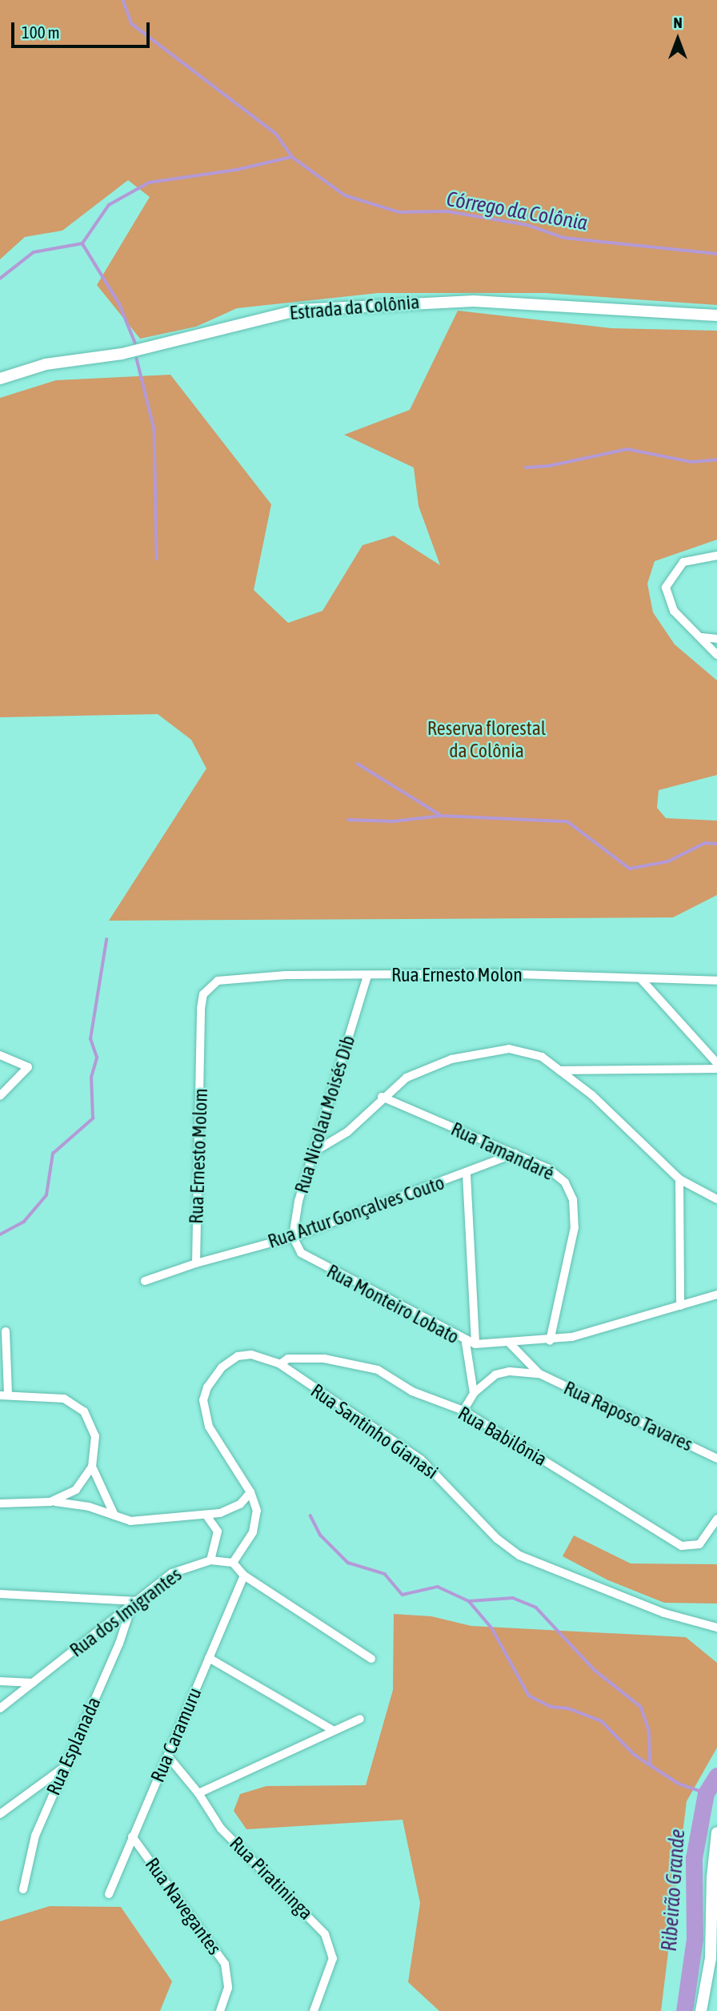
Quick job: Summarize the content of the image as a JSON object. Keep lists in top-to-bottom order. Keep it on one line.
{"streets":{"street":["Estrada da Colônia","Rua Ernesto Molon","Rua Nicolau Moisés Dib","Rua Tamandaré","Rua Ernesto Molom","Rua Artur Gonçalves Couto","Rua Monteiro Lobato","Rua Raposo Tavares","Rua Santinho Gianasi","Rua Babilônia","Rua dos Imigrantes","Rua Caramuru","Rua Esplanada","Rua Piratininga","Rua Navegantes"]},"crossings":[["Rua Ernesto Molon","Rua Nicolau Moisés Dib"],["Rua Ernesto Molon","Rua Ernesto Molom"],["Rua Nicolau Moisés Dib","Rua Artur Gonçalves Couto"],["Rua Nicolau Moisés Dib","Rua Monteiro Lobato"],["Rua Tamandaré","Rua Artur Gonçalves Couto"],["Rua Tamandaré","Rua Monteiro Lobato"],["Rua Ernesto Molom","Rua Artur Gonçalves Couto"],["Rua Artur Gonçalves Couto","Rua Monteiro Lobato"],["Rua Monteiro Lobato","Rua Raposo Tavares"],["Rua Raposo Tavares","Rua Babilônia"],["Rua Santinho Gianasi","Rua Babilônia"],["Rua Santinho Gianasi","Rua dos Imigrantes"],["Rua dos Imigrantes","Rua Esplanada"],["Rua Caramuru","Rua Piratininga"],["Rua Caramuru","Rua Navegantes"]],"water":["Córrego da Colônia","Ribeirão Grande"],"parks":["Reserva florestal da Colônia"],"scale_bar":"100 m","north":"top"}
